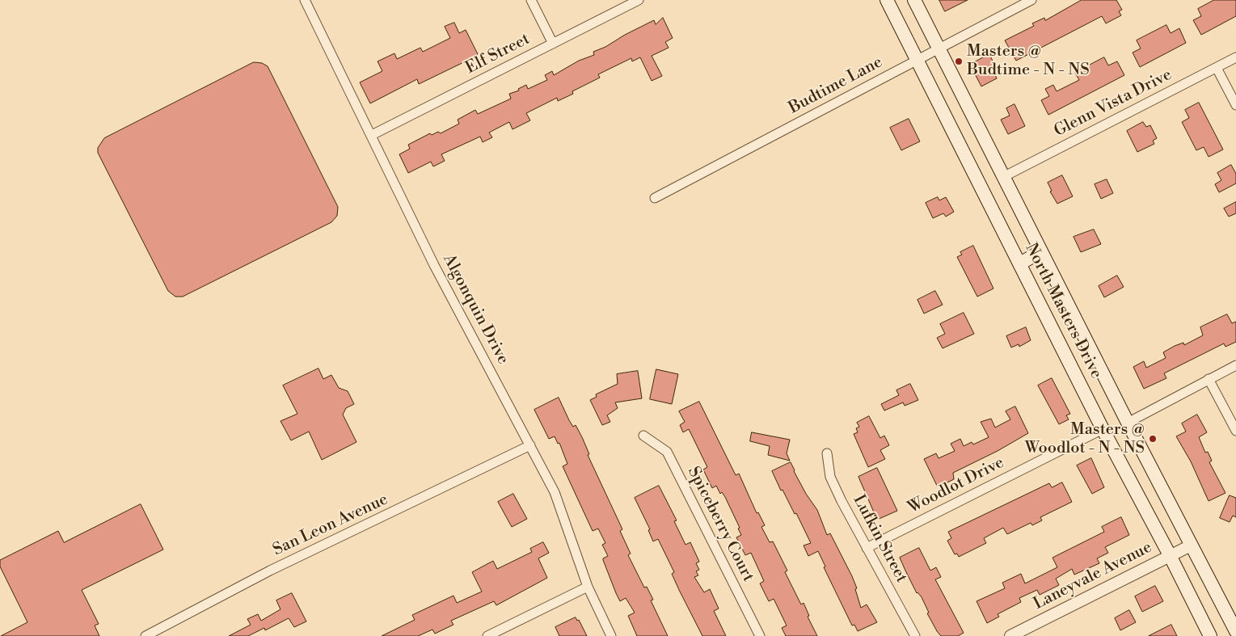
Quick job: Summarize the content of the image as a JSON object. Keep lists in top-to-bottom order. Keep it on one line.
{"streets":{"main road":["North Masters Drive"],"street":["Elf Street","Budtime Lane","Glenn Vista Drive","Algonquin Drive","Woodlot Drive","Spiceberry Court","San Leon Avenue","Lufkin Street","Laneyvale Avenue"]},"crossings":[["Elf Street","Algonquin Drive"],["Budtime Lane","North Masters Drive"],["Glenn Vista Drive","North Masters Drive"],["Algonquin Drive","San Leon Avenue"],["North Masters Drive","Woodlot Drive"],["North Masters Drive","Laneyvale Avenue"],["Woodlot Drive","Lufkin Street"]],"places":["Masters @ Budtime - N - NS","Masters @ Woodlot - N - NS"]}
